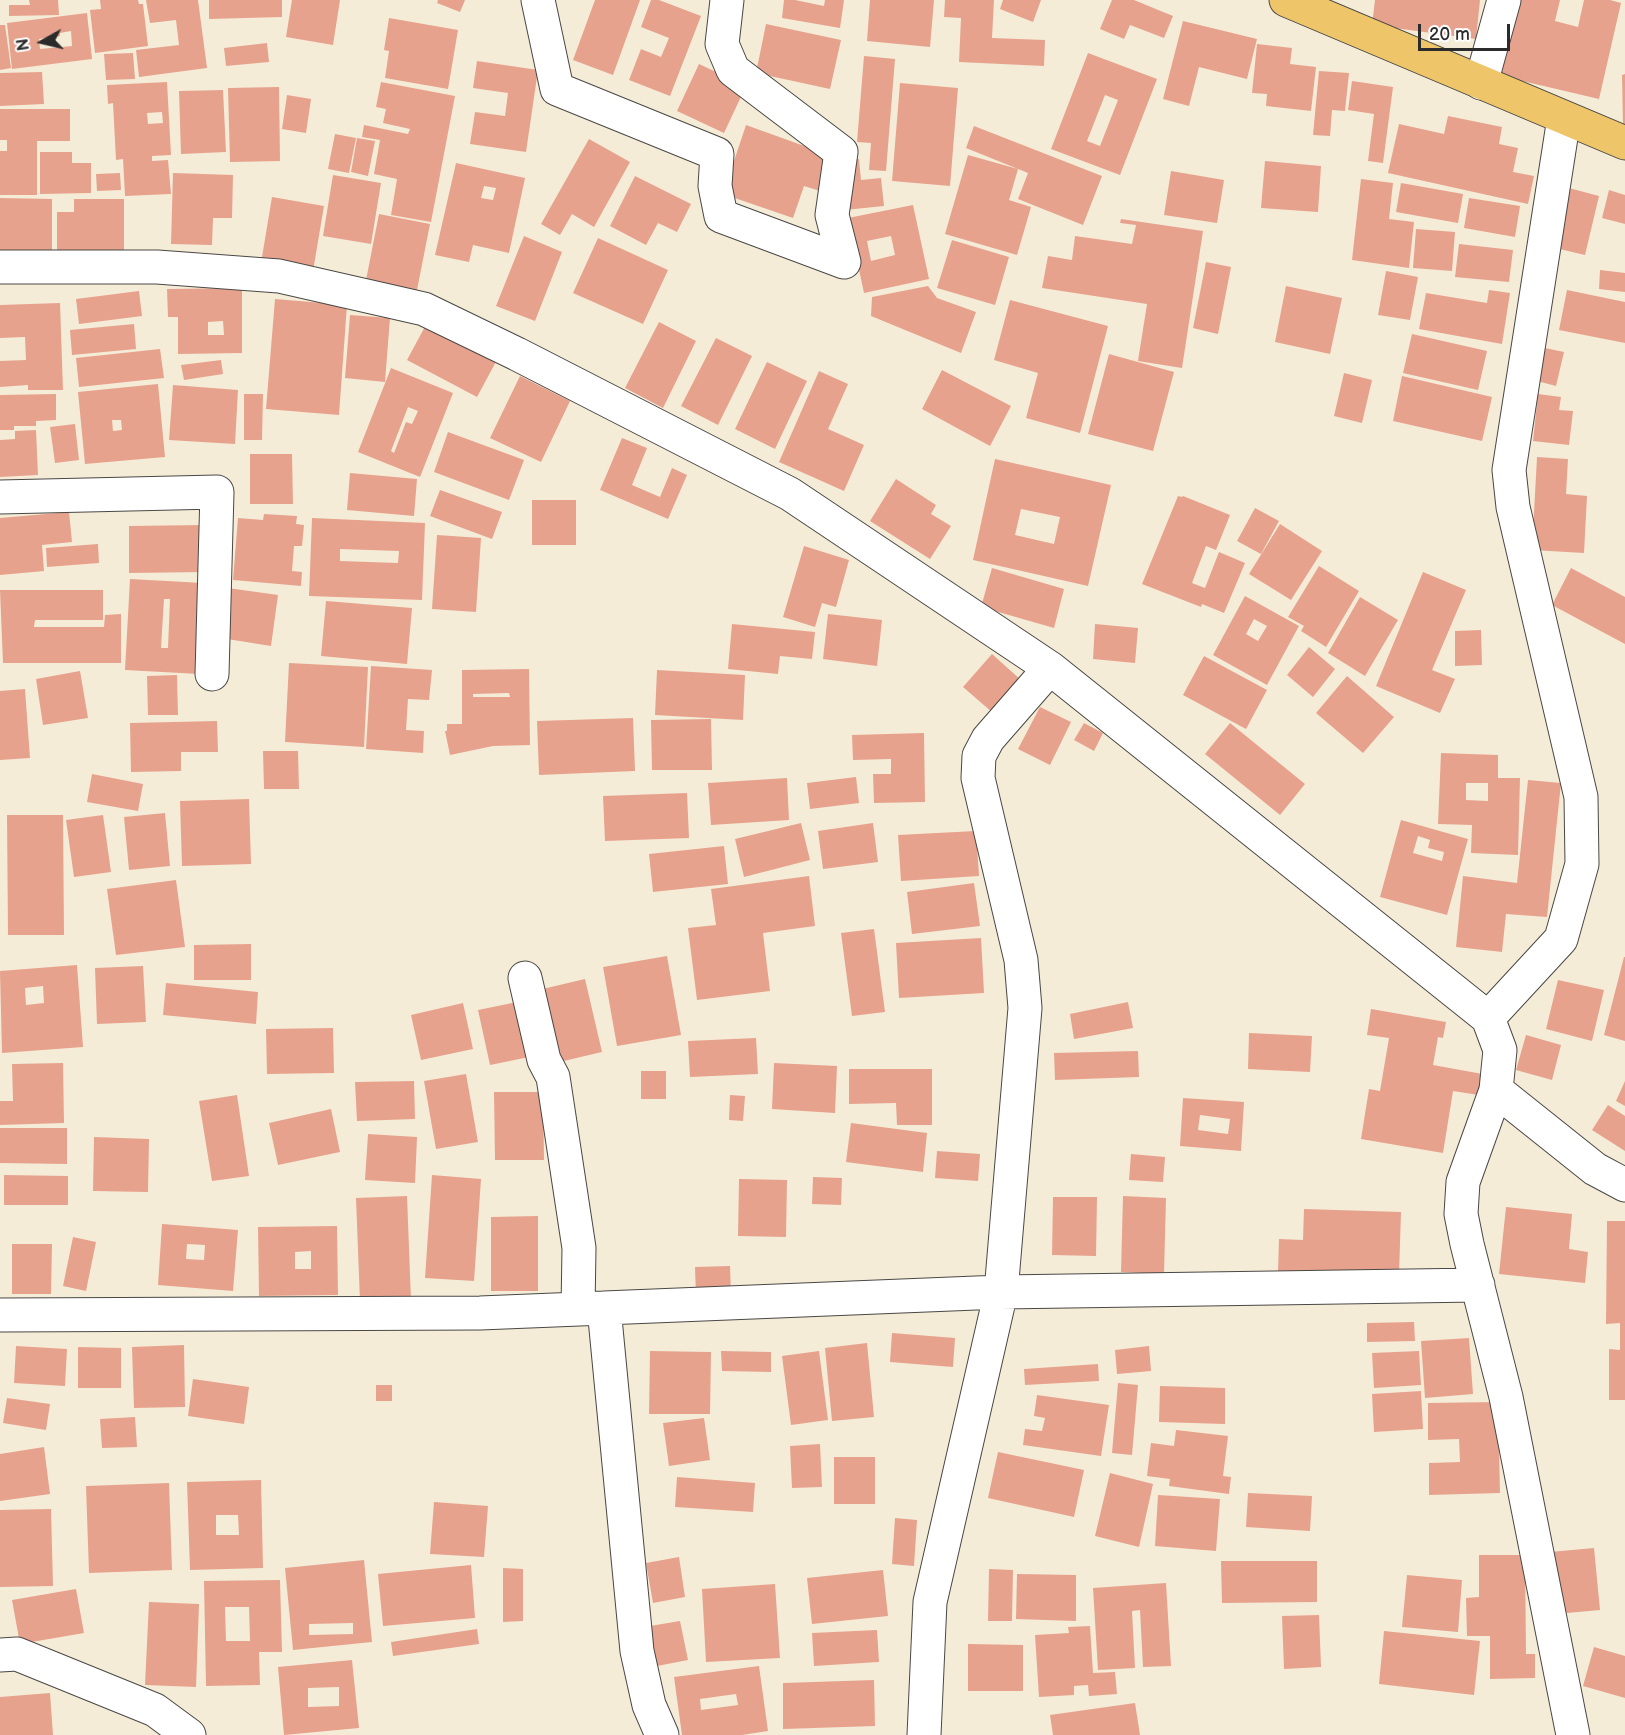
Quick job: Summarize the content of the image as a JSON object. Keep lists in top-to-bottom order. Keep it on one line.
{"scale_bar":"20 m","north":"left"}
